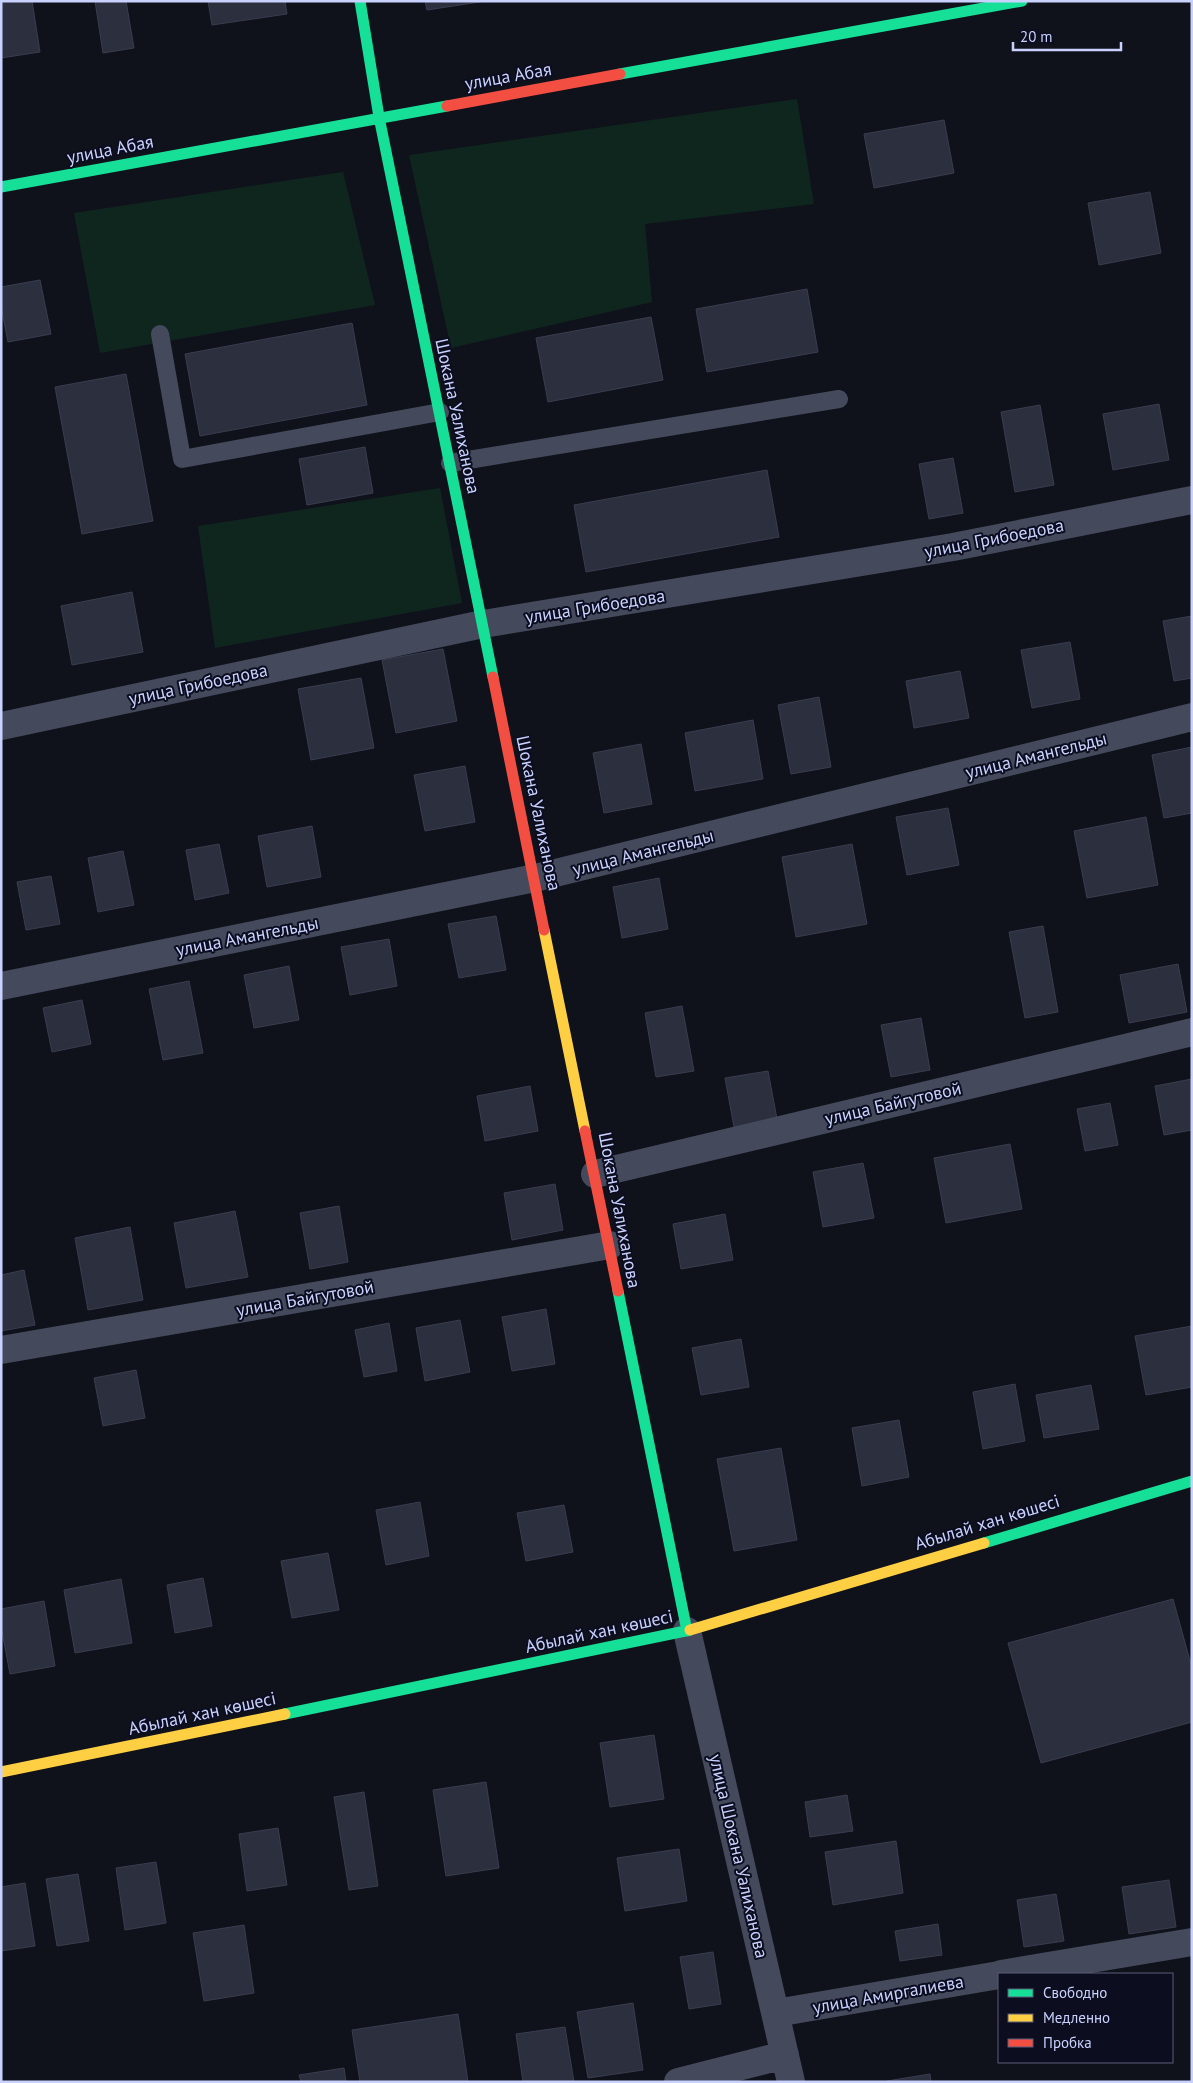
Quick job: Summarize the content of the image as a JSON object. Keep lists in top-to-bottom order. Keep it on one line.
{"streets":{"street":["улица Абая","Шокана Уалиханова","улица Грибоедова","улица Амангельды","улица Байгутовой","Абылай хан көшесі","улица Шокана Уалиханова","улица Амиргалиева"]},"crossings":[["улица Абая","Шокана Уалиханова"],["Шокана Уалиханова","улица Грибоедова"],["Шокана Уалиханова","улица Амангельды"],["Шокана Уалиханова","улица Байгутовой"],["Шокана Уалиханова","Абылай хан көшесі"],["Шокана Уалиханова","улица Шокана Уалиханова"],["Абылай хан көшесі","улица Шокана Уалиханова"],["улица Шокана Уалиханова","улица Амиргалиева"]],"legend":["Свободно","Медленно","Пробка"],"scale_bar":"20 m"}
